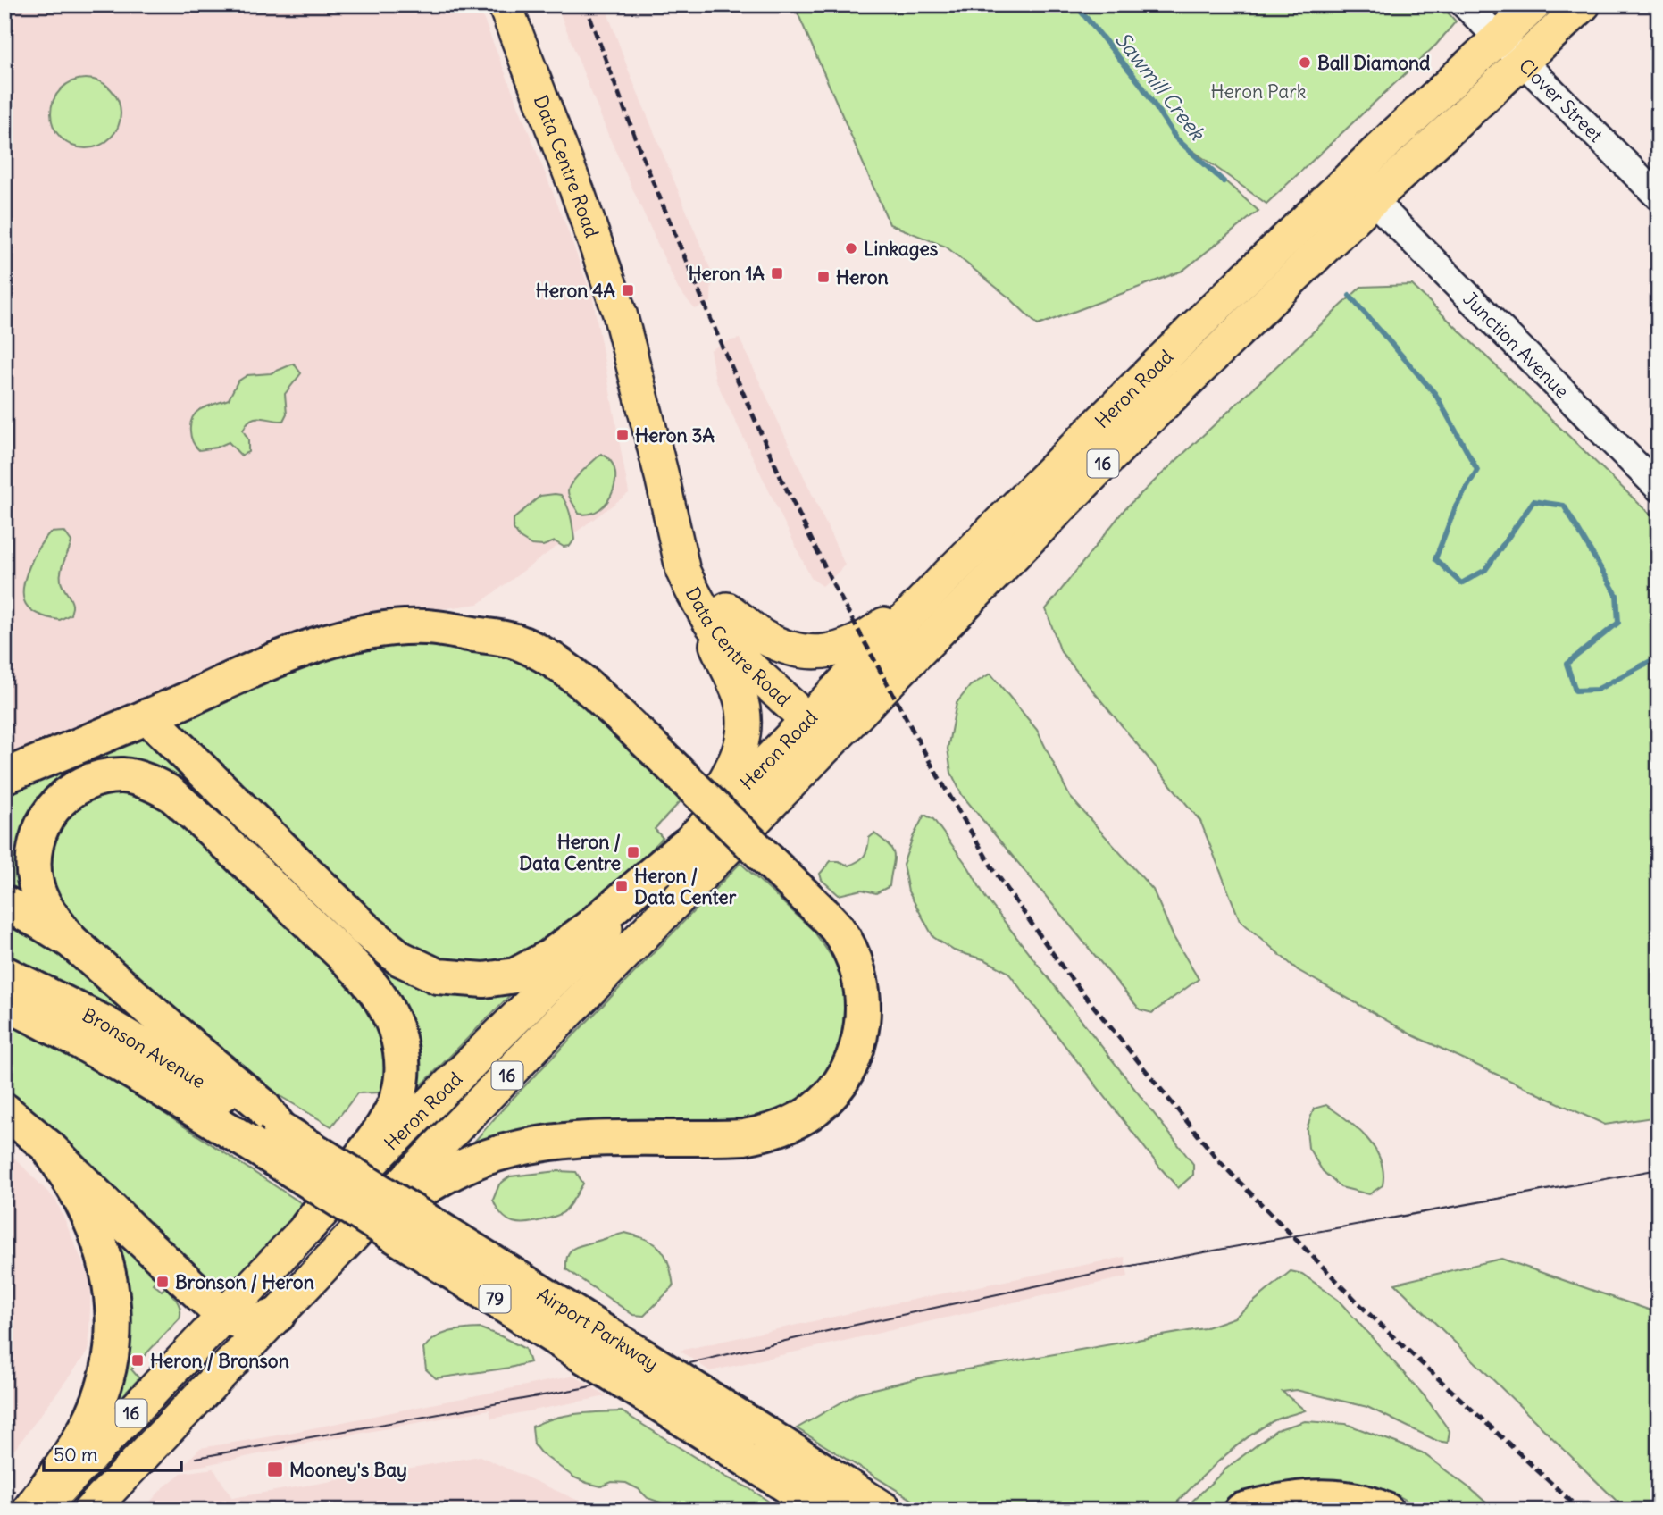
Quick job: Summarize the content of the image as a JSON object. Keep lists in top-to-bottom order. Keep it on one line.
{"streets":{"highway":["Bronson Avenue","79","Airport Parkway"],"main road":["Data Centre Road","Heron Road","16"],"street":["Clover Street","Junction Avenue"]},"crossings":[["Clover Street","Heron Road"],["Data Centre Road","Heron Road"],["Junction Avenue","Heron Road"],["Bronson Avenue","Airport Parkway"]],"water":["Sawmill Creek"],"parks":["Heron Park"],"places":{"other":["Ball Diamond","Linkages"],"transit":["Heron 1A","Heron","Heron 4A","Heron 3A","Heron / Data Centre","Heron / Data Center","Bronson / Heron","Heron / Bronson","Mooney's Bay"]},"scale_bar":"50 m"}
